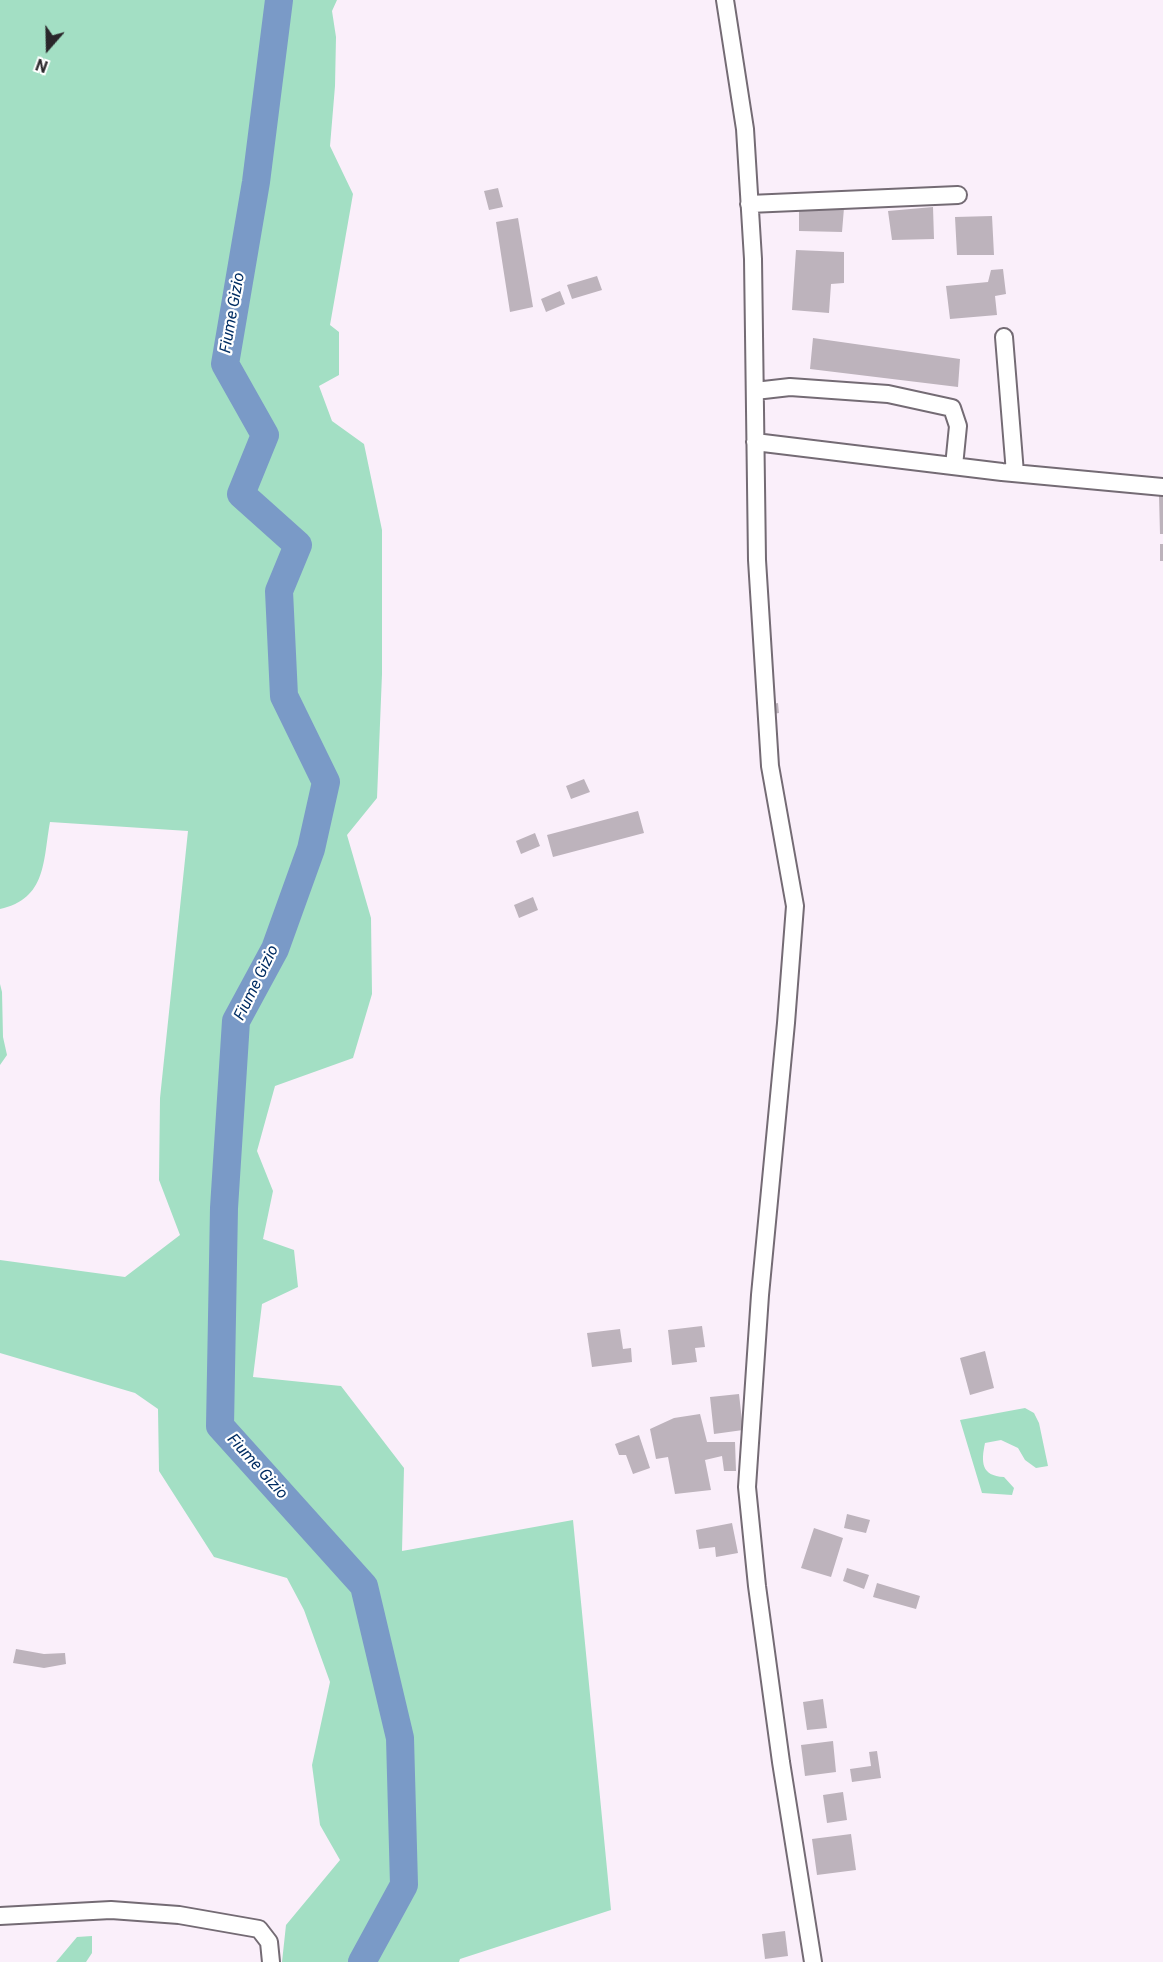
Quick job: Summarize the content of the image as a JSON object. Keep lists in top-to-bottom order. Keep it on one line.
{"water":["Fiume Gizio"],"north":"bottom"}
